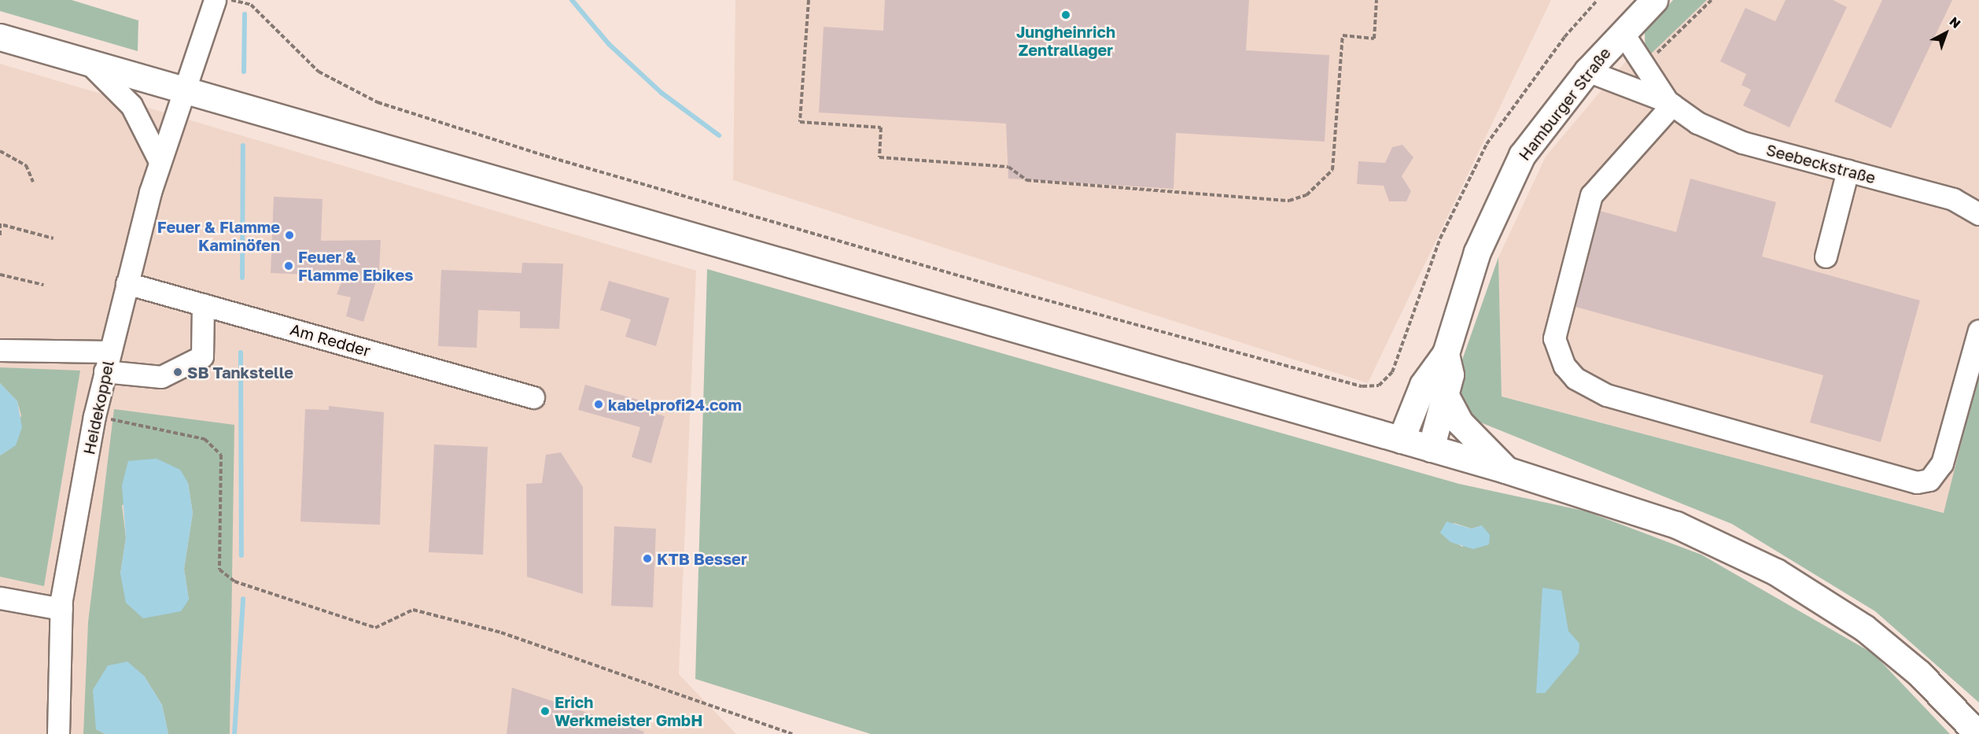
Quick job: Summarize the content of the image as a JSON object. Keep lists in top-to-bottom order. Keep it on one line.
{"streets":{"main road":["Hamburger Straße"],"street":["Seebeckstraße","Am Redder","Heidekoppel"]},"crossings":[["Hamburger Straße","Seebeckstraße"],["Am Redder","Heidekoppel"]],"places":["Jungheinrich Zentrallager","Feuer & Flamme Kaminöfen","Feuer & Flamme Ebikes","SB Tankstelle","kabelprofi24.com","KTB Besser","Erich Werkmeister GmbH"],"north":"top right"}
